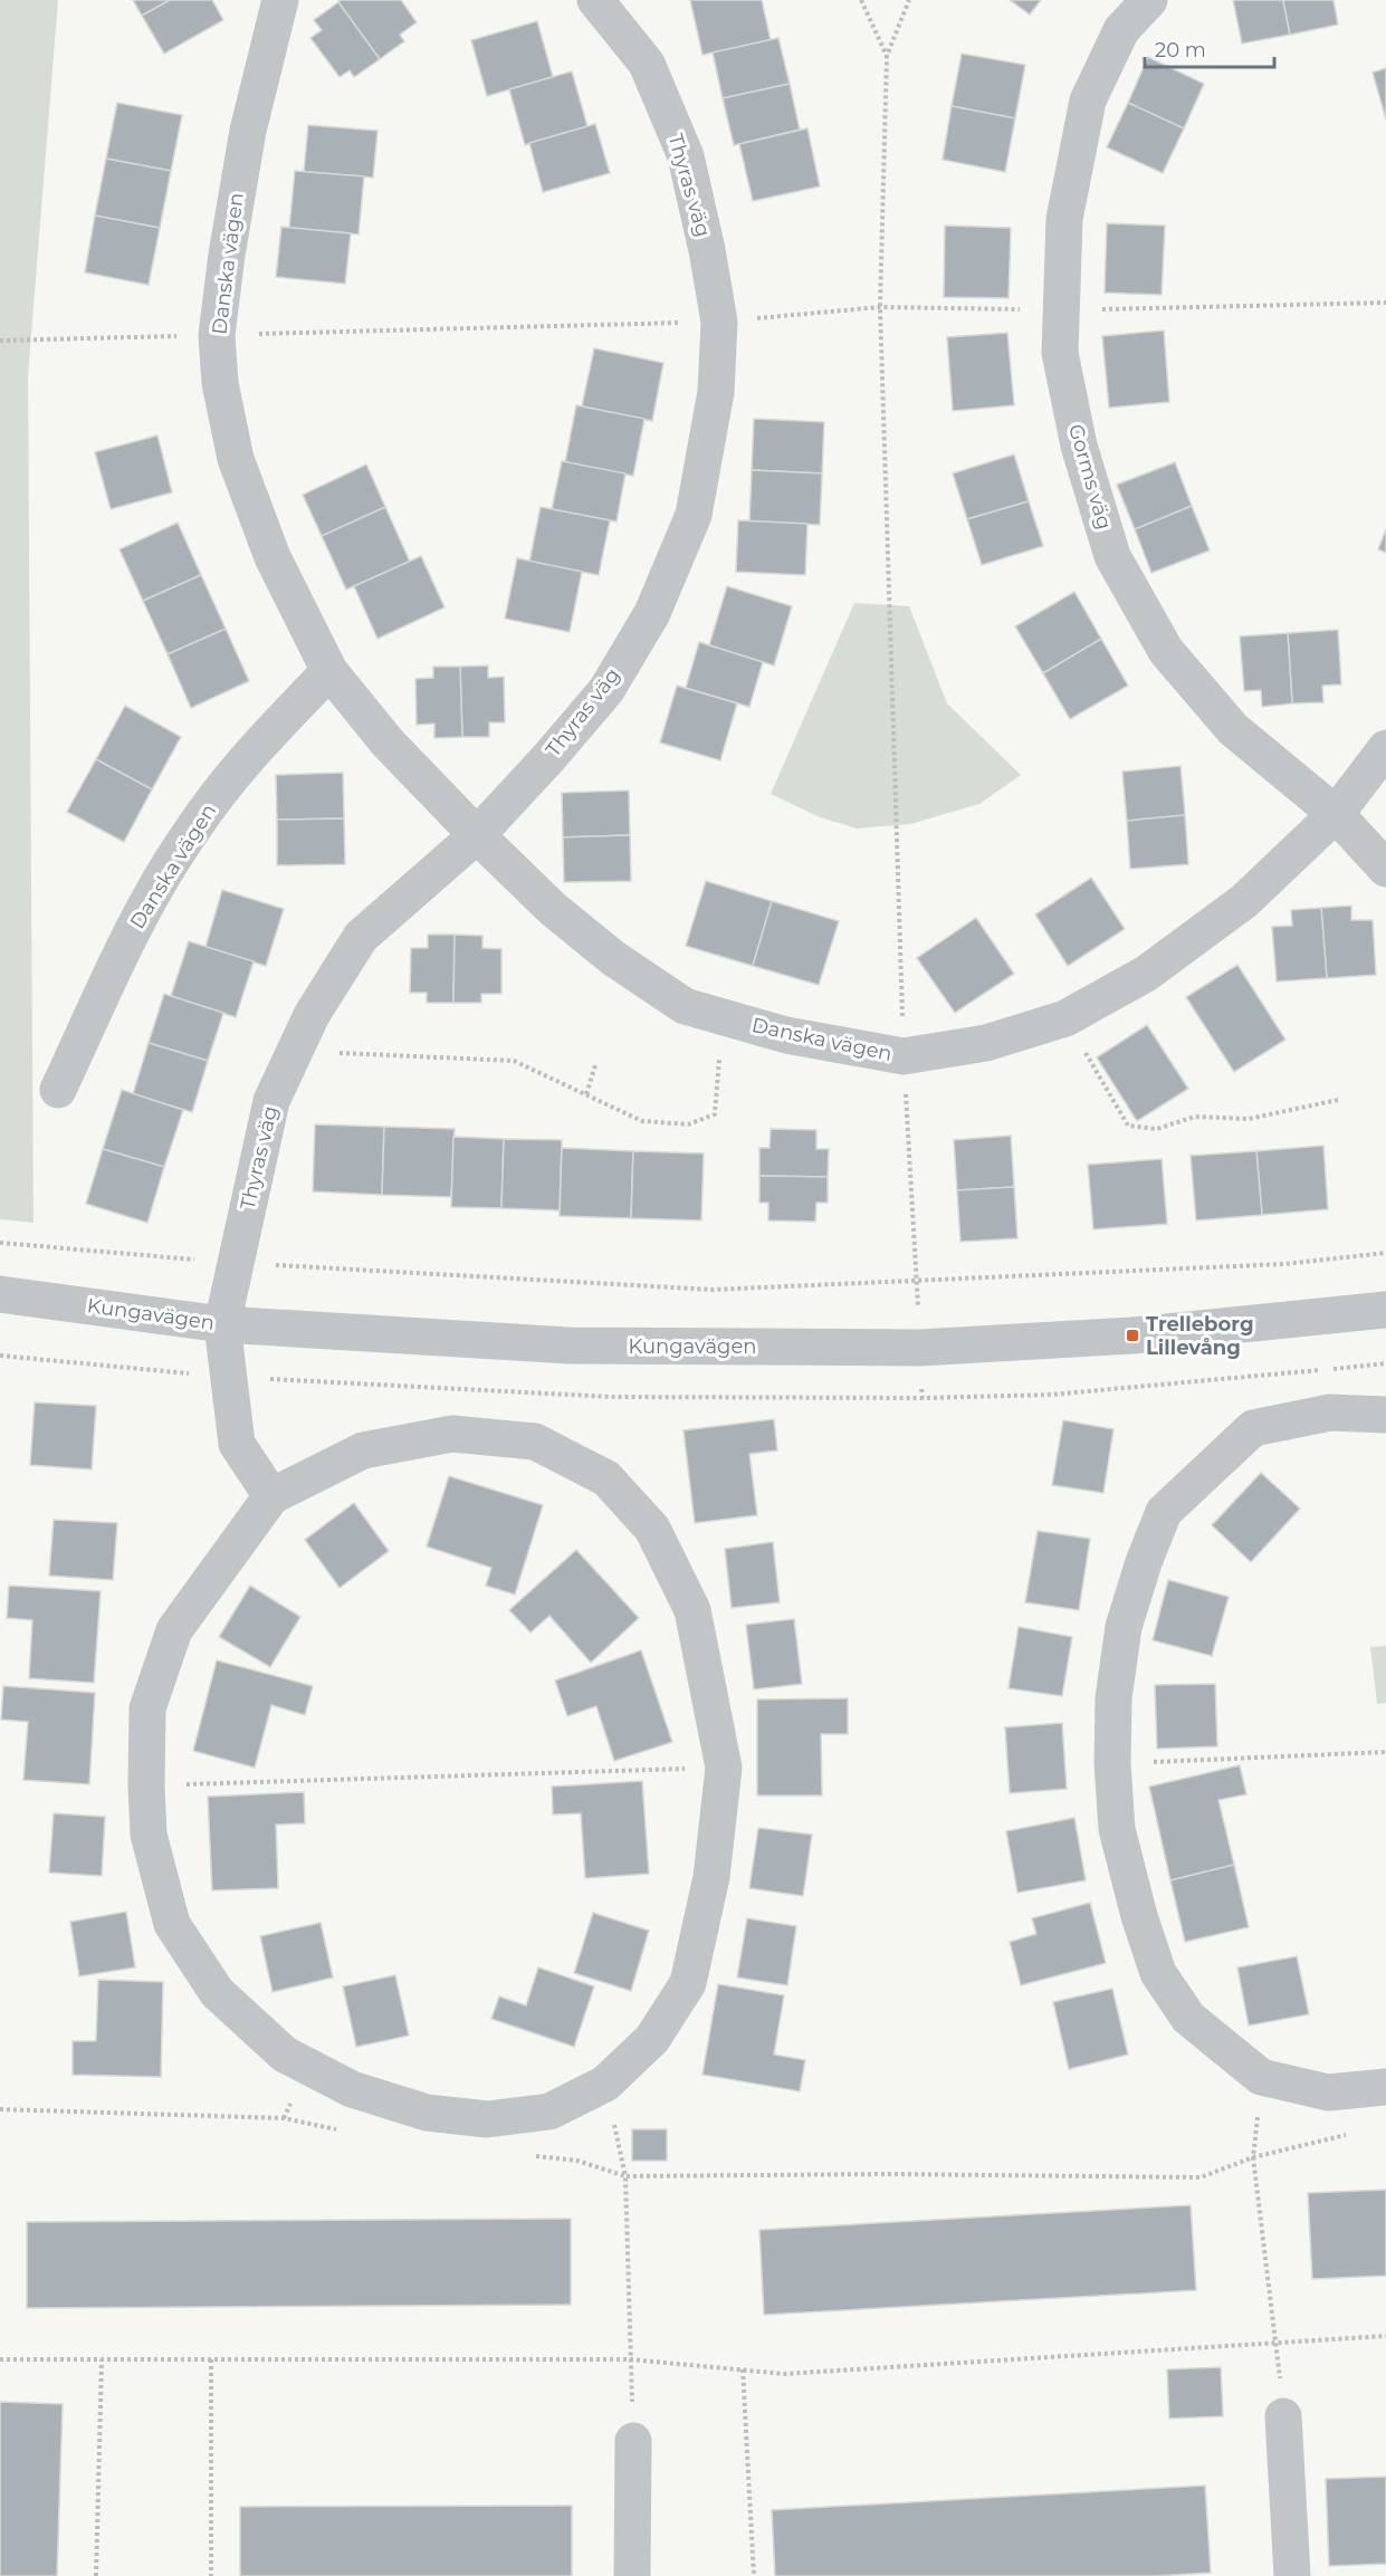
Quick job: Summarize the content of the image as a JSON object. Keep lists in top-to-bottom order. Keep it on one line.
{"streets":{"street":["Thyras väg","Danska vägen","Gorms väg","Kungavägen"]},"crossings":[["Thyras väg","Danska vägen"],["Thyras väg","Kungavägen"],["Danska vägen","Gorms väg"]],"places":{"transit":["Trelleborg Lillevång"]},"scale_bar":"20 m"}
